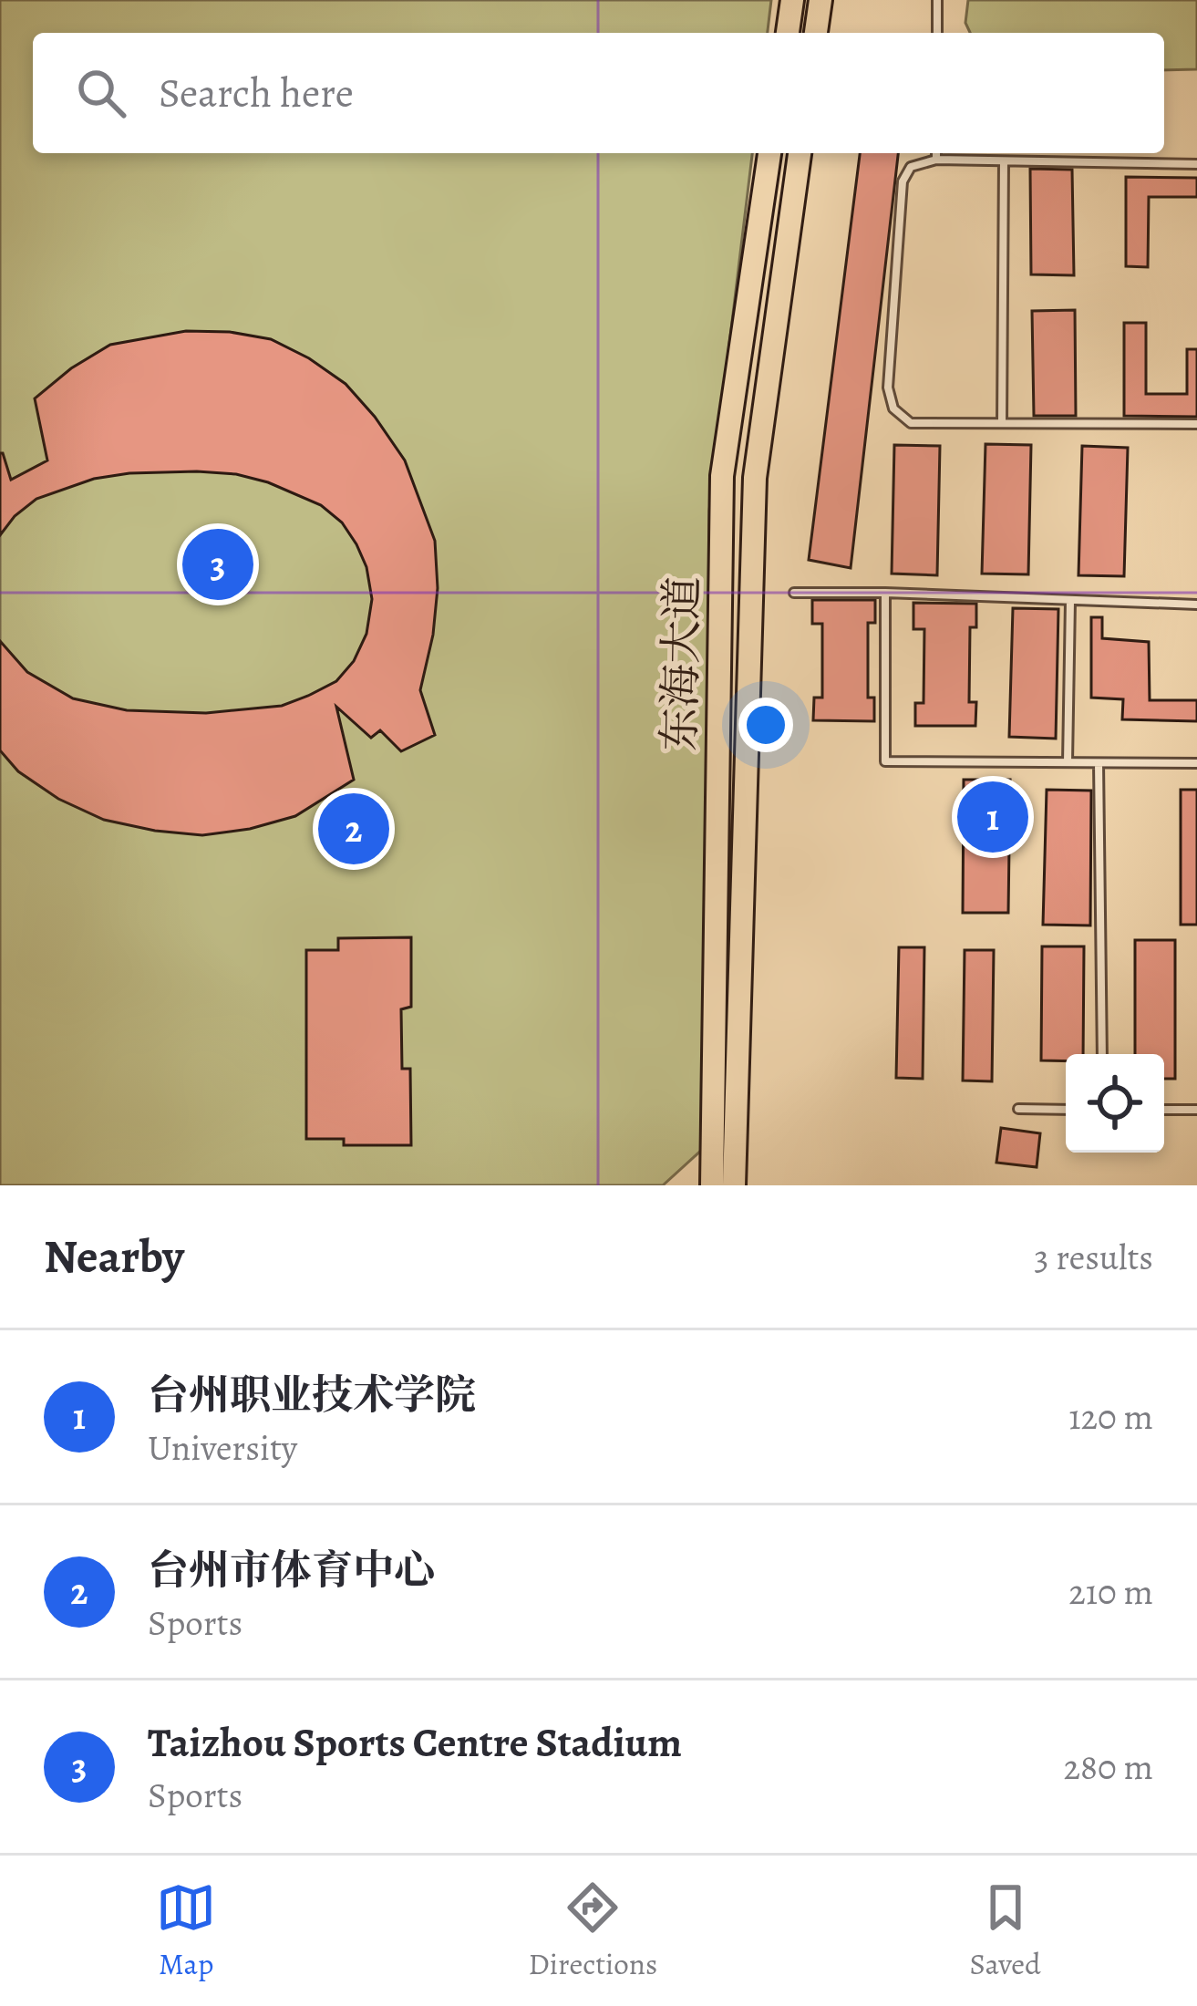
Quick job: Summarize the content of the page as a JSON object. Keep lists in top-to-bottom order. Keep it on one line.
{"streets":{"main road":["东海大道"]},"page":{"search":"Search here","pins":["3","1","2"],"heading":["Nearby","3 results"],"list":[{"mark":"1","name":"台州职业技术学院","note":"University","value":"120 m"},{"mark":"2","name":"台州市体育中心","note":"Sports","value":"210 m"},{"mark":"3","name":"Taizhou Sports Centre Stadium","note":"Sports","value":"280 m"}],"nav":["Map","Directions","Saved"]}}
